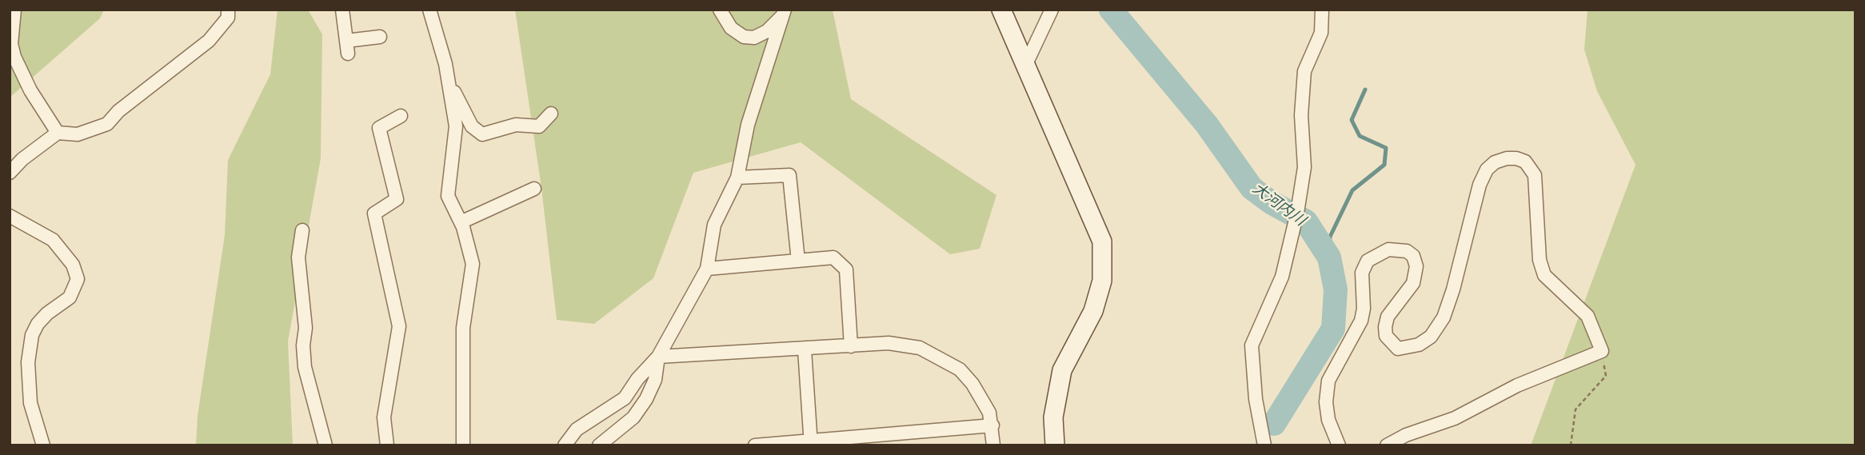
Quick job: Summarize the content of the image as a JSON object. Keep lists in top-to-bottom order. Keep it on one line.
{"water":["大河内川"]}
